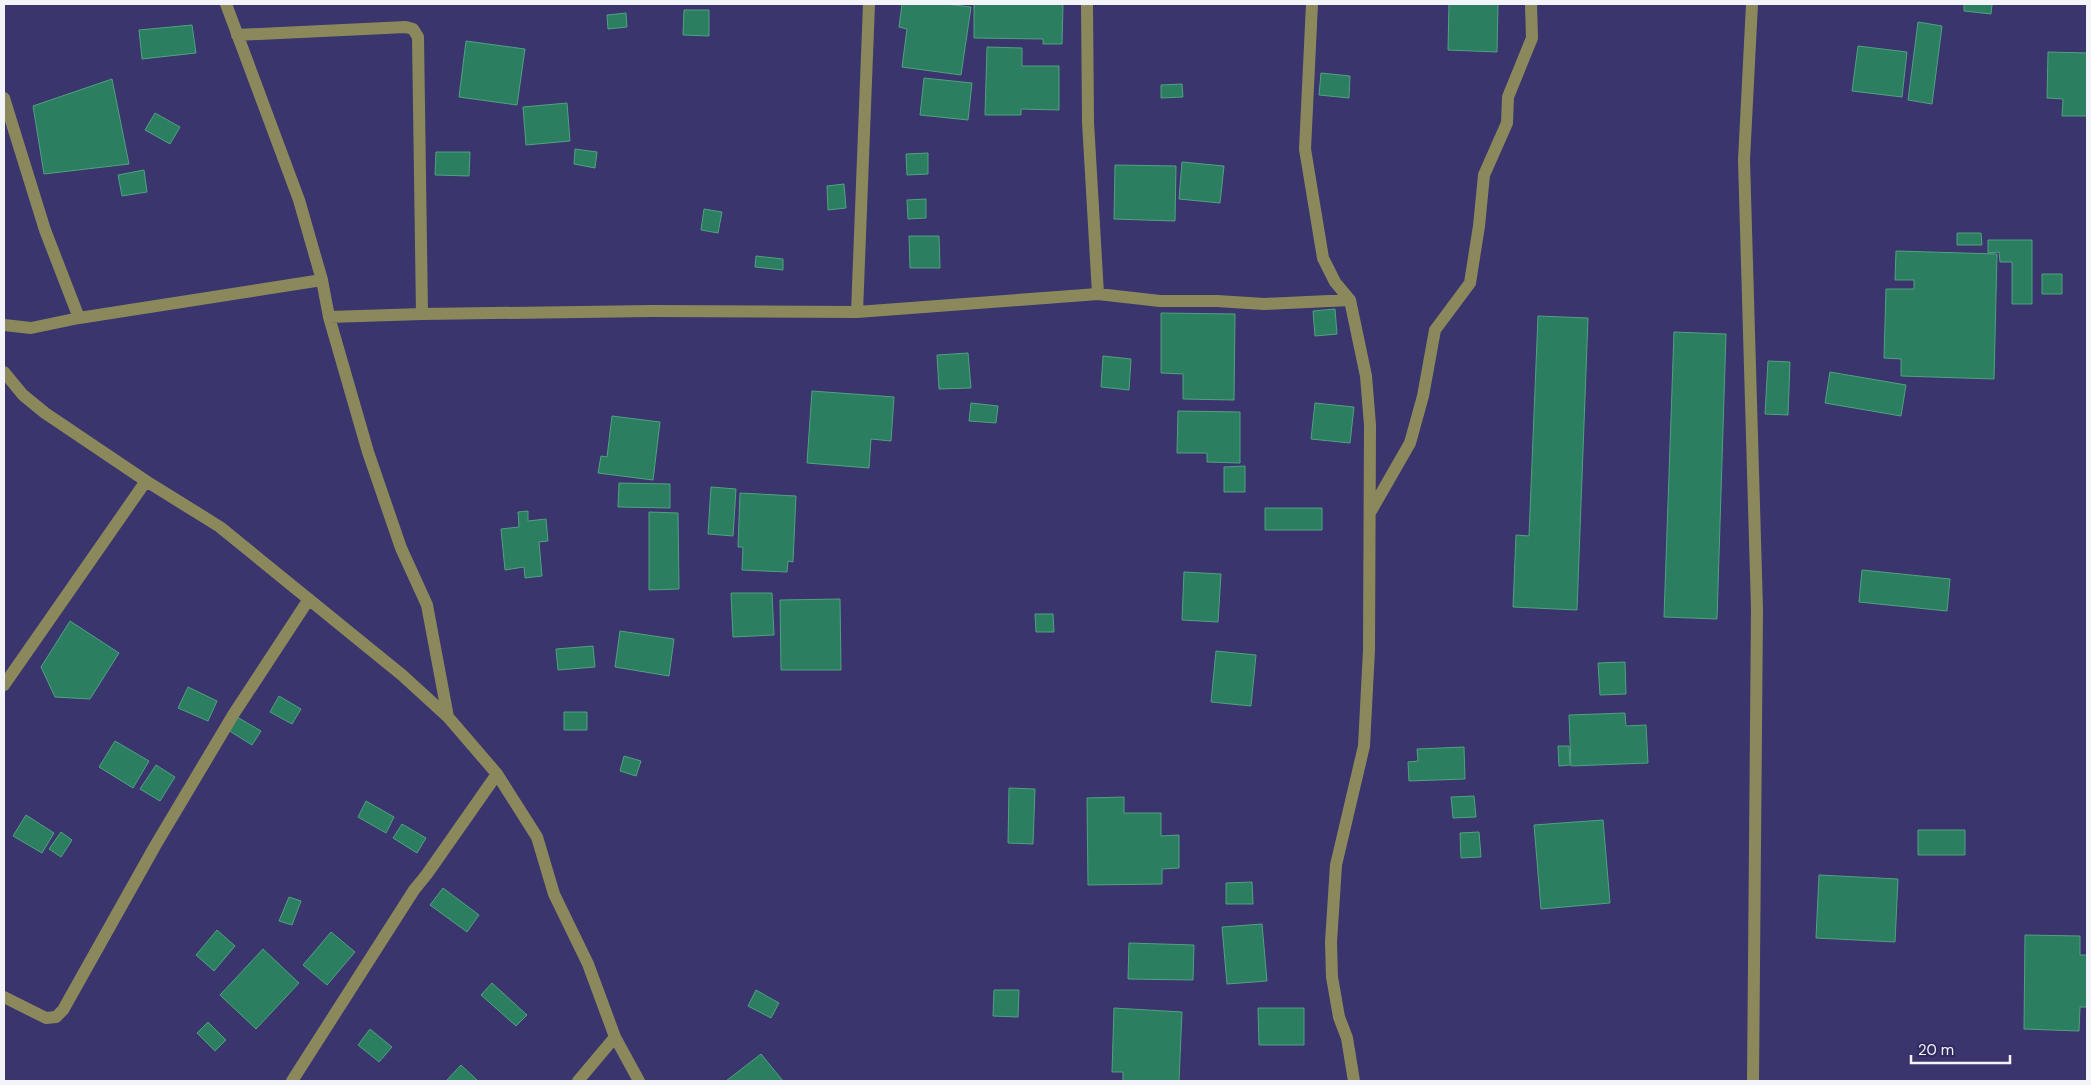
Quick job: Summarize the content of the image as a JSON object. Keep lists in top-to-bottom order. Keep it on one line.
{"scale_bar":"20 m"}
